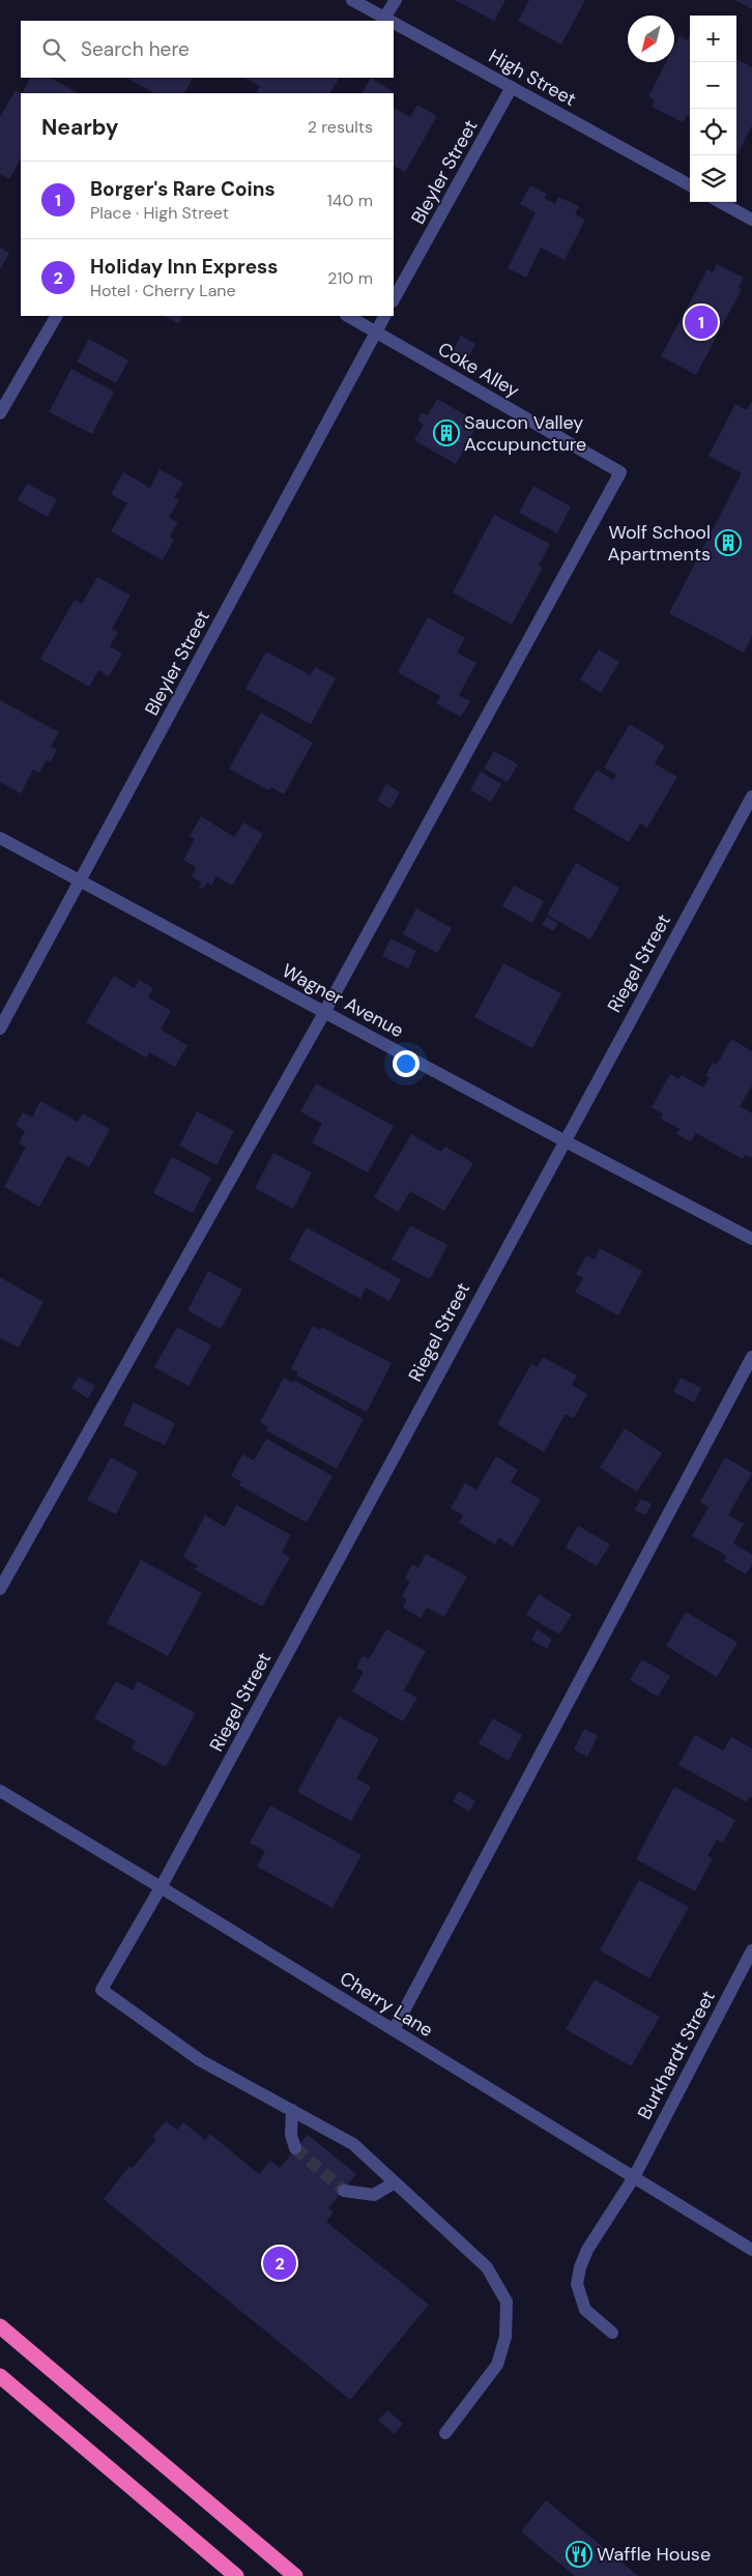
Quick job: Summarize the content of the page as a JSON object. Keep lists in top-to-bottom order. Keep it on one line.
{"streets":{"street":["High Street","Bleyler Street","Coke Alley","Riegel Street","Wagner Avenue","Cherry Lane","Burkhardt Street"]},"crossings":[["High Street","Bleyler Street"],["Bleyler Street","Coke Alley"],["Bleyler Street","Wagner Avenue"],["Coke Alley","Wagner Avenue"],["Riegel Street","Wagner Avenue"],["Riegel Street","Cherry Lane"],["Cherry Lane","Burkhardt Street"]],"places":{"building":["Saucon Valley Accupuncture","Wolf School Apartments"],"restaurant":["Waffle House"]},"north":"bottom left","page":{"map_buttons":["+","−"],"search":"Search here","heading":["Nearby","2 results"],"list":[{"mark":"1","name":"Borger's Rare Coins","note":"Place · High Street","value":"140 m"},{"mark":"2","name":"Holiday Inn Express","note":"Hotel · Cherry Lane","value":"210 m"}],"pins":["1","2"]}}
